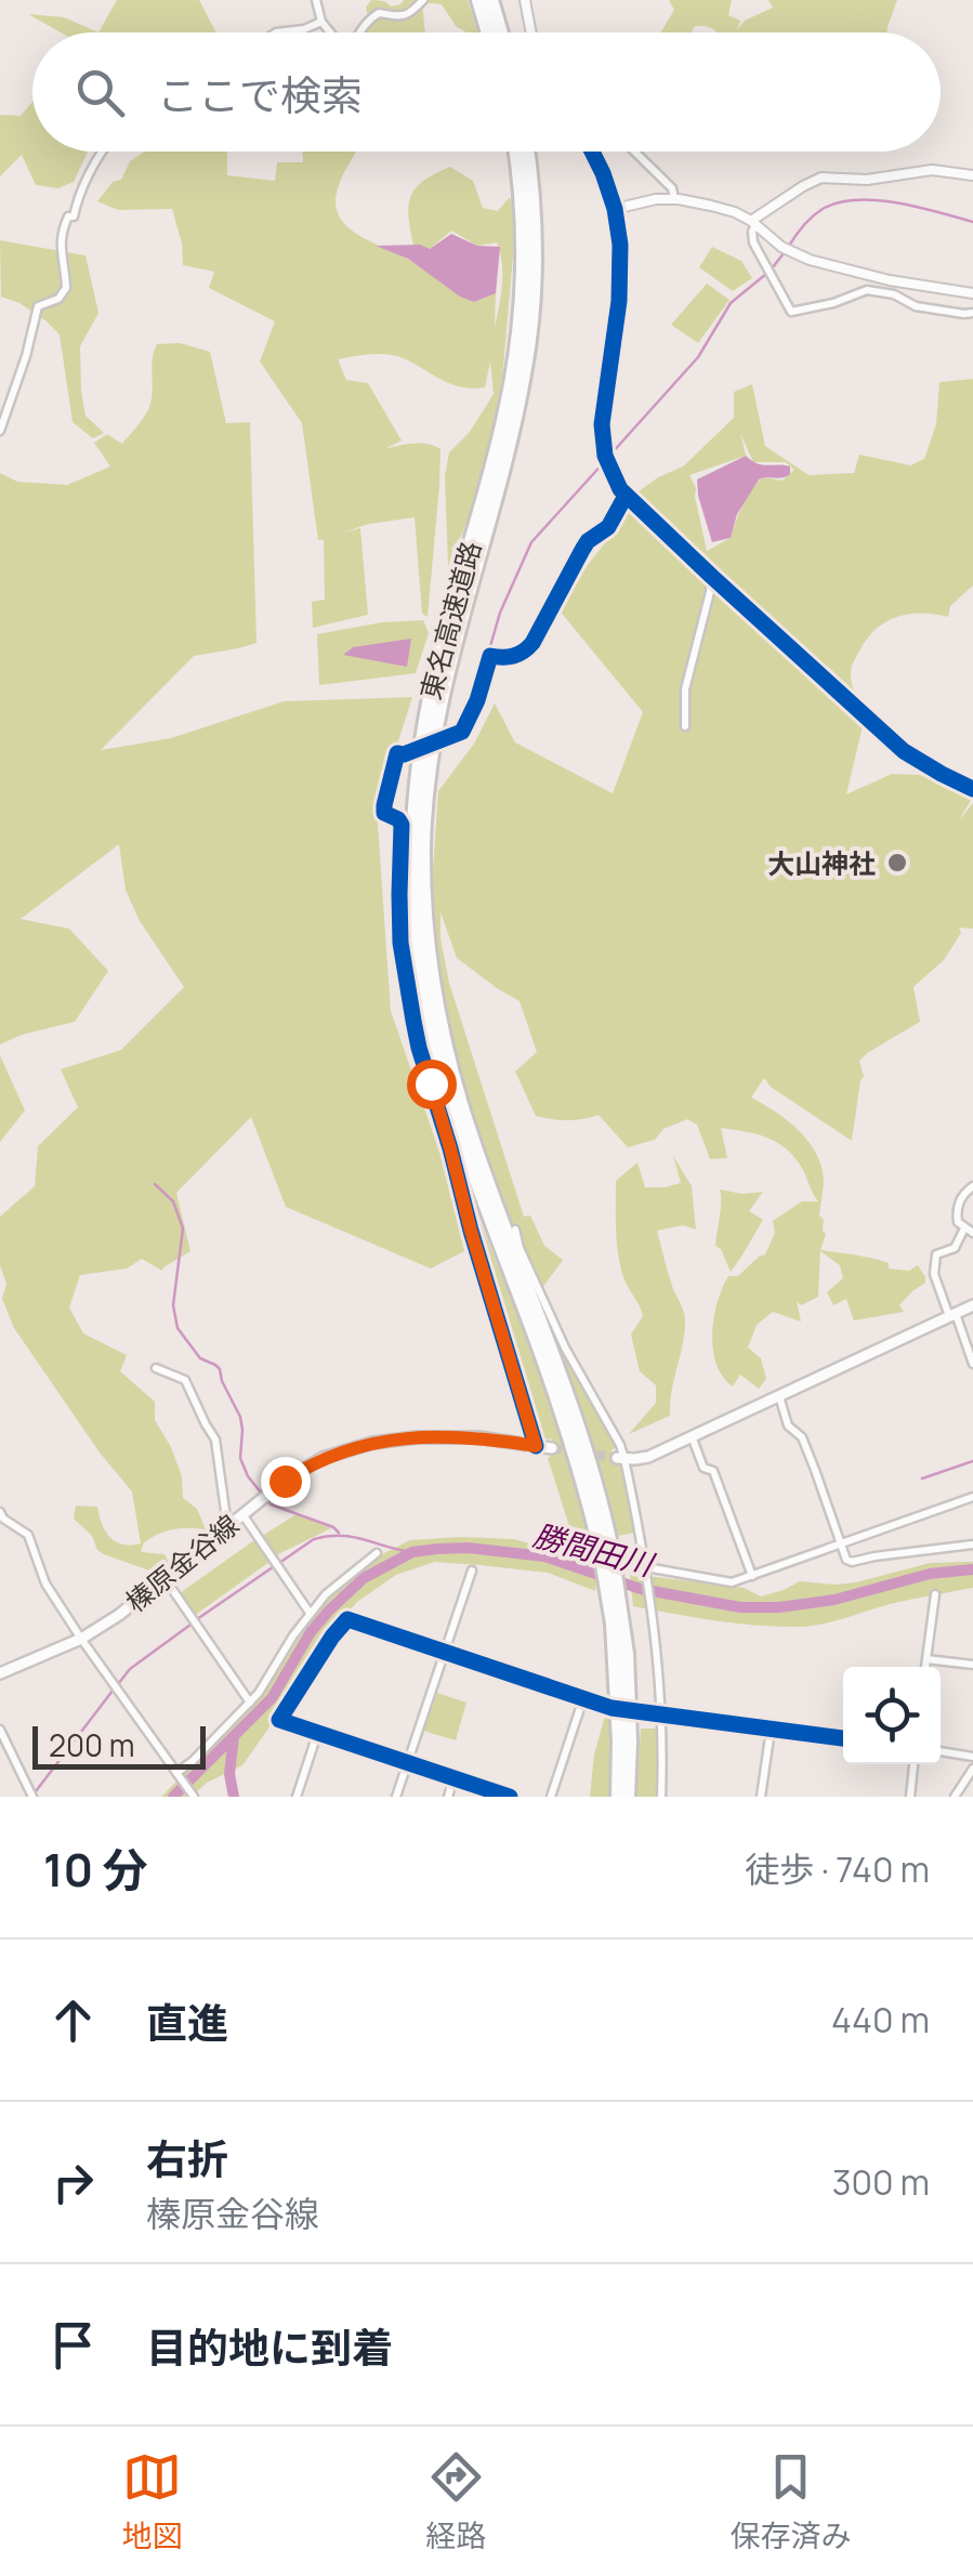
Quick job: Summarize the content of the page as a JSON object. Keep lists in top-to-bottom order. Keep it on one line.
{"streets":{"highway":["東名高速道路"],"main road":["榛原金谷線"]},"water":["勝間田川"],"places":["大山神社"],"scale_bar":"200 m","page":{"search":"ここで検索","scale":"200 m","heading":["10 分","徒歩 · 740 m"],"list":[["直進","440 m"],["右折","榛原金谷線","300 m"],"目的地に到着"],"nav":["地図","経路","保存済み"]}}
